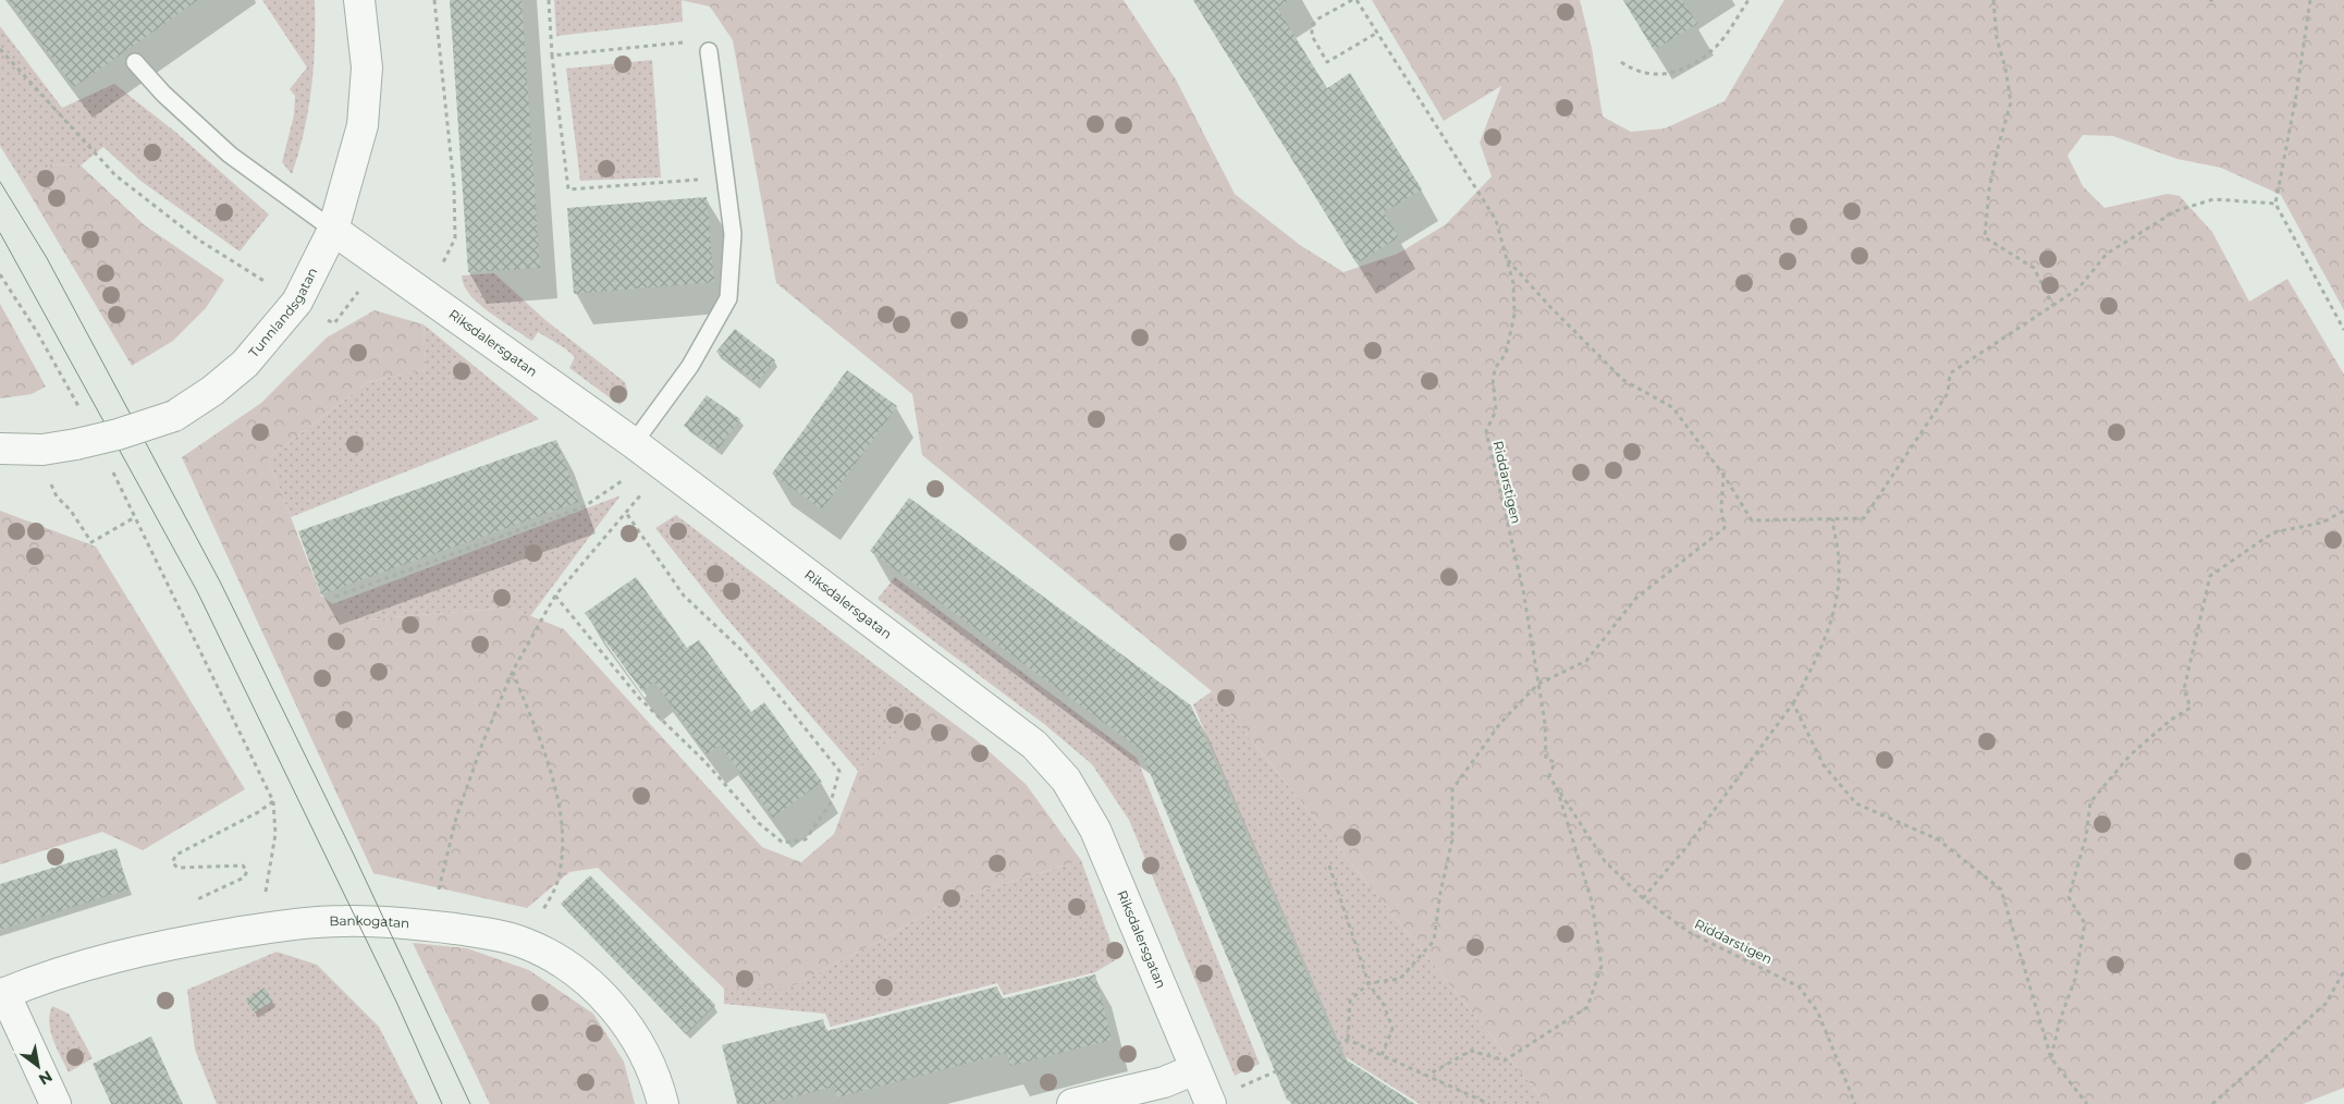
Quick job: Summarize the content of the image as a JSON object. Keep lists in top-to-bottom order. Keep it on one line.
{"streets":{"street":["Tunnlandsgatan","Riksdalersgatan","Bankogatan"],"path":["Riddarstigen"]},"crossings":[["Tunnlandsgatan","Riksdalersgatan"]],"north":"bottom right"}
